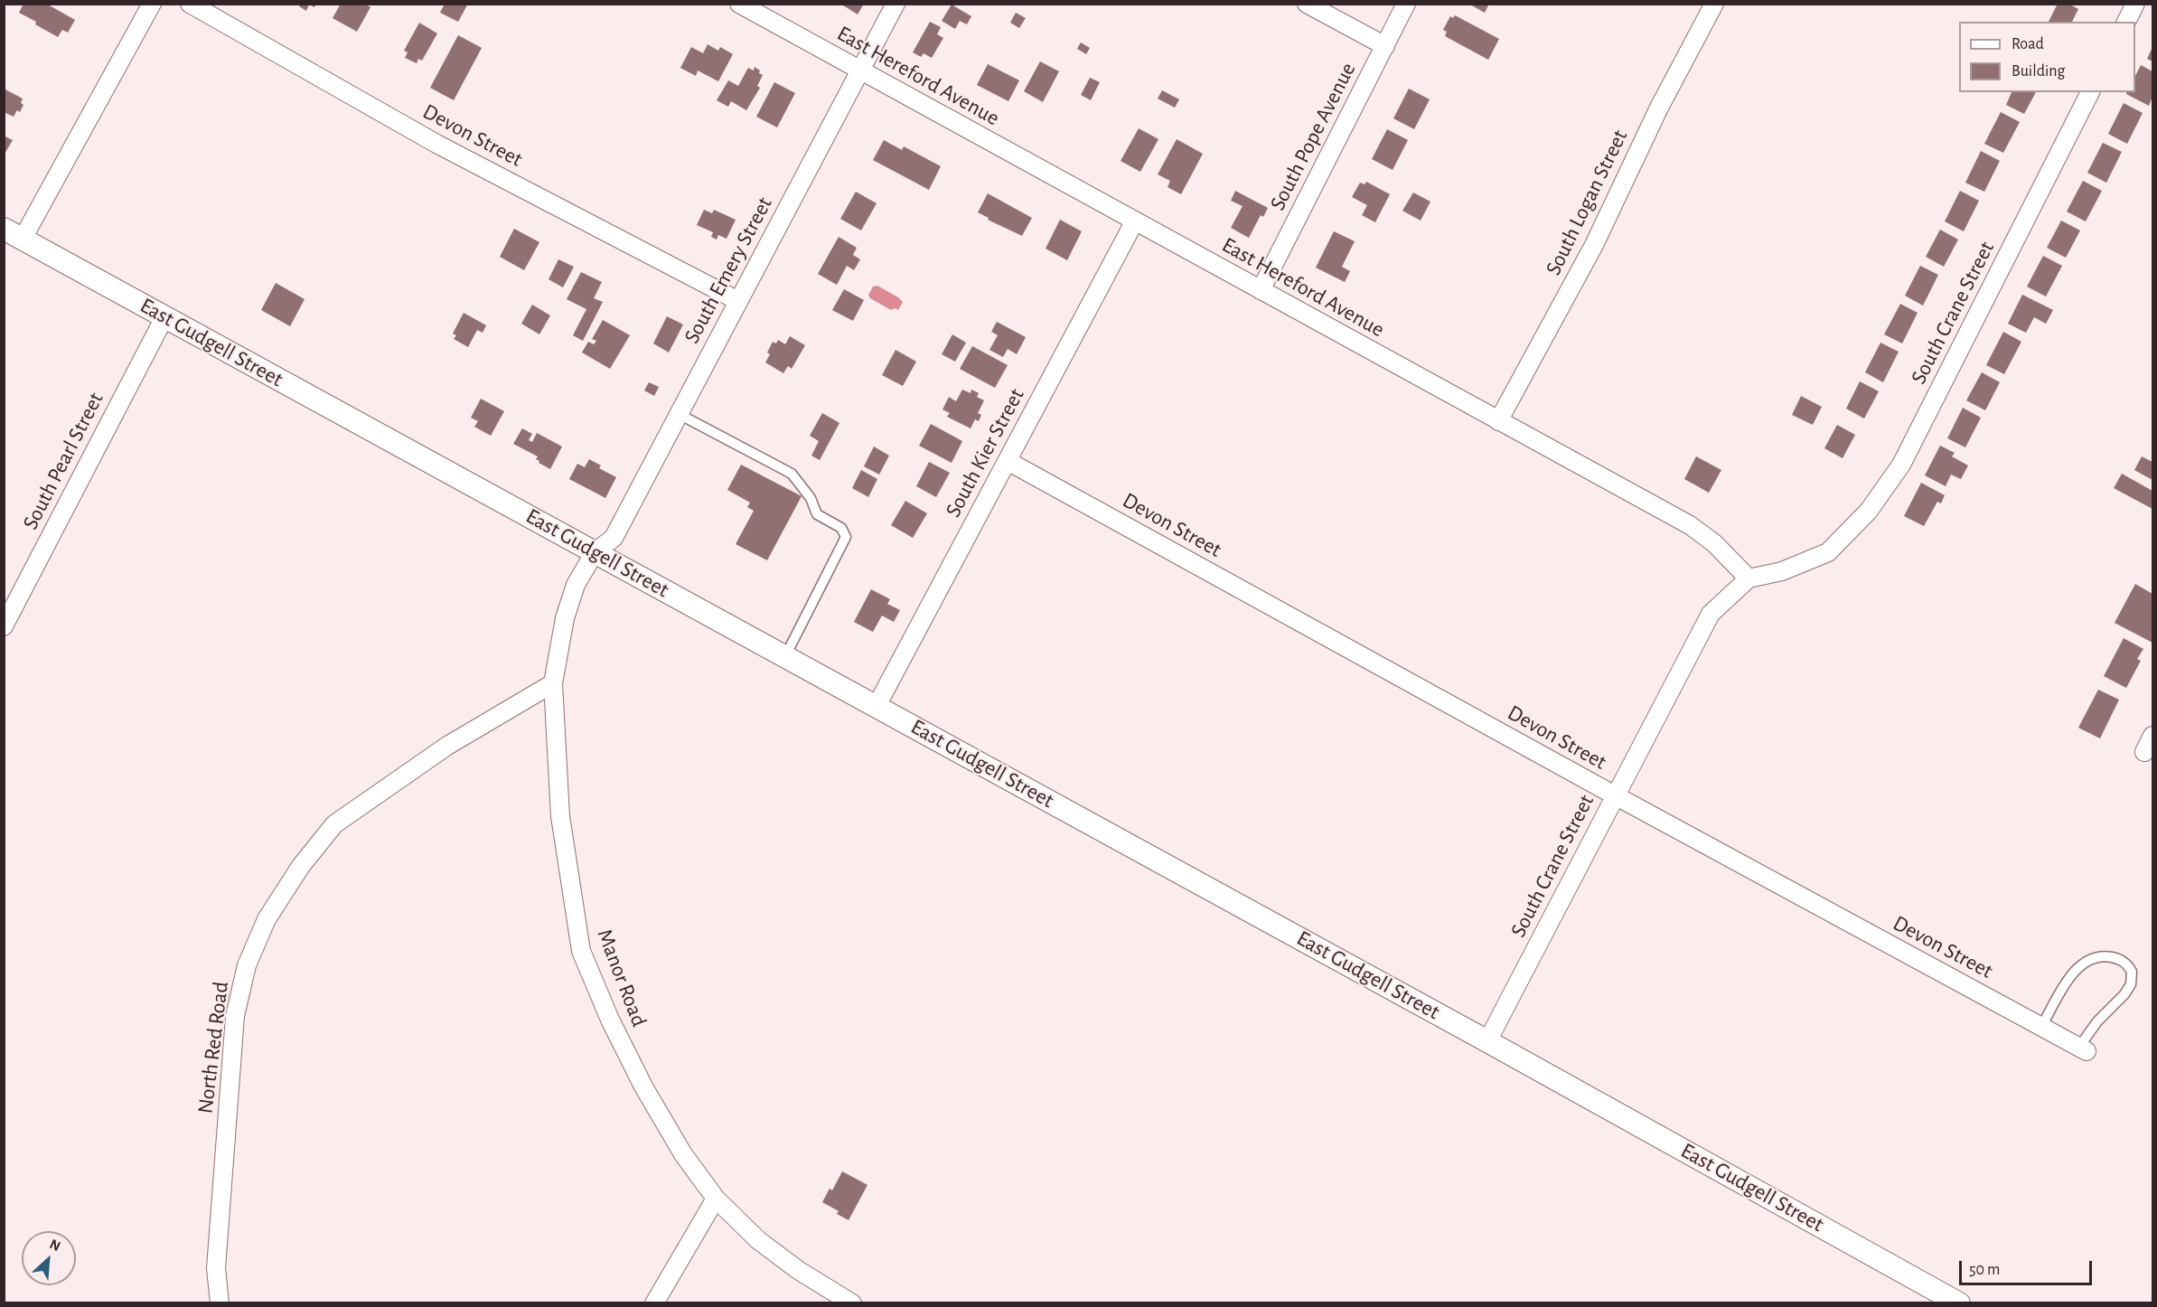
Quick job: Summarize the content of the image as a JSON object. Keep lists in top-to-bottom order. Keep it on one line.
{"streets":{"street":["East Hereford Avenue","Devon Street","South Pope Avenue","South Logan Street","South Emery Street","South Crane Street","East Gudgell Street","South Kier Street","South Pearl Street","Manor Road","North Red Road"]},"crossings":[["East Hereford Avenue","South Pope Avenue"],["East Hereford Avenue","South Logan Street"],["East Hereford Avenue","South Emery Street"],["East Hereford Avenue","South Crane Street"],["East Hereford Avenue","South Kier Street"],["Devon Street","South Emery Street"],["Devon Street","South Crane Street"],["Devon Street","South Kier Street"],["South Emery Street","East Gudgell Street"],["South Emery Street","Manor Road"],["South Crane Street","East Gudgell Street"],["East Gudgell Street","South Kier Street"],["East Gudgell Street","South Pearl Street"],["East Gudgell Street","Manor Road"],["Manor Road","North Red Road"]],"legend":["Road","Building"],"scale_bar":"50 m","north":"top right"}
